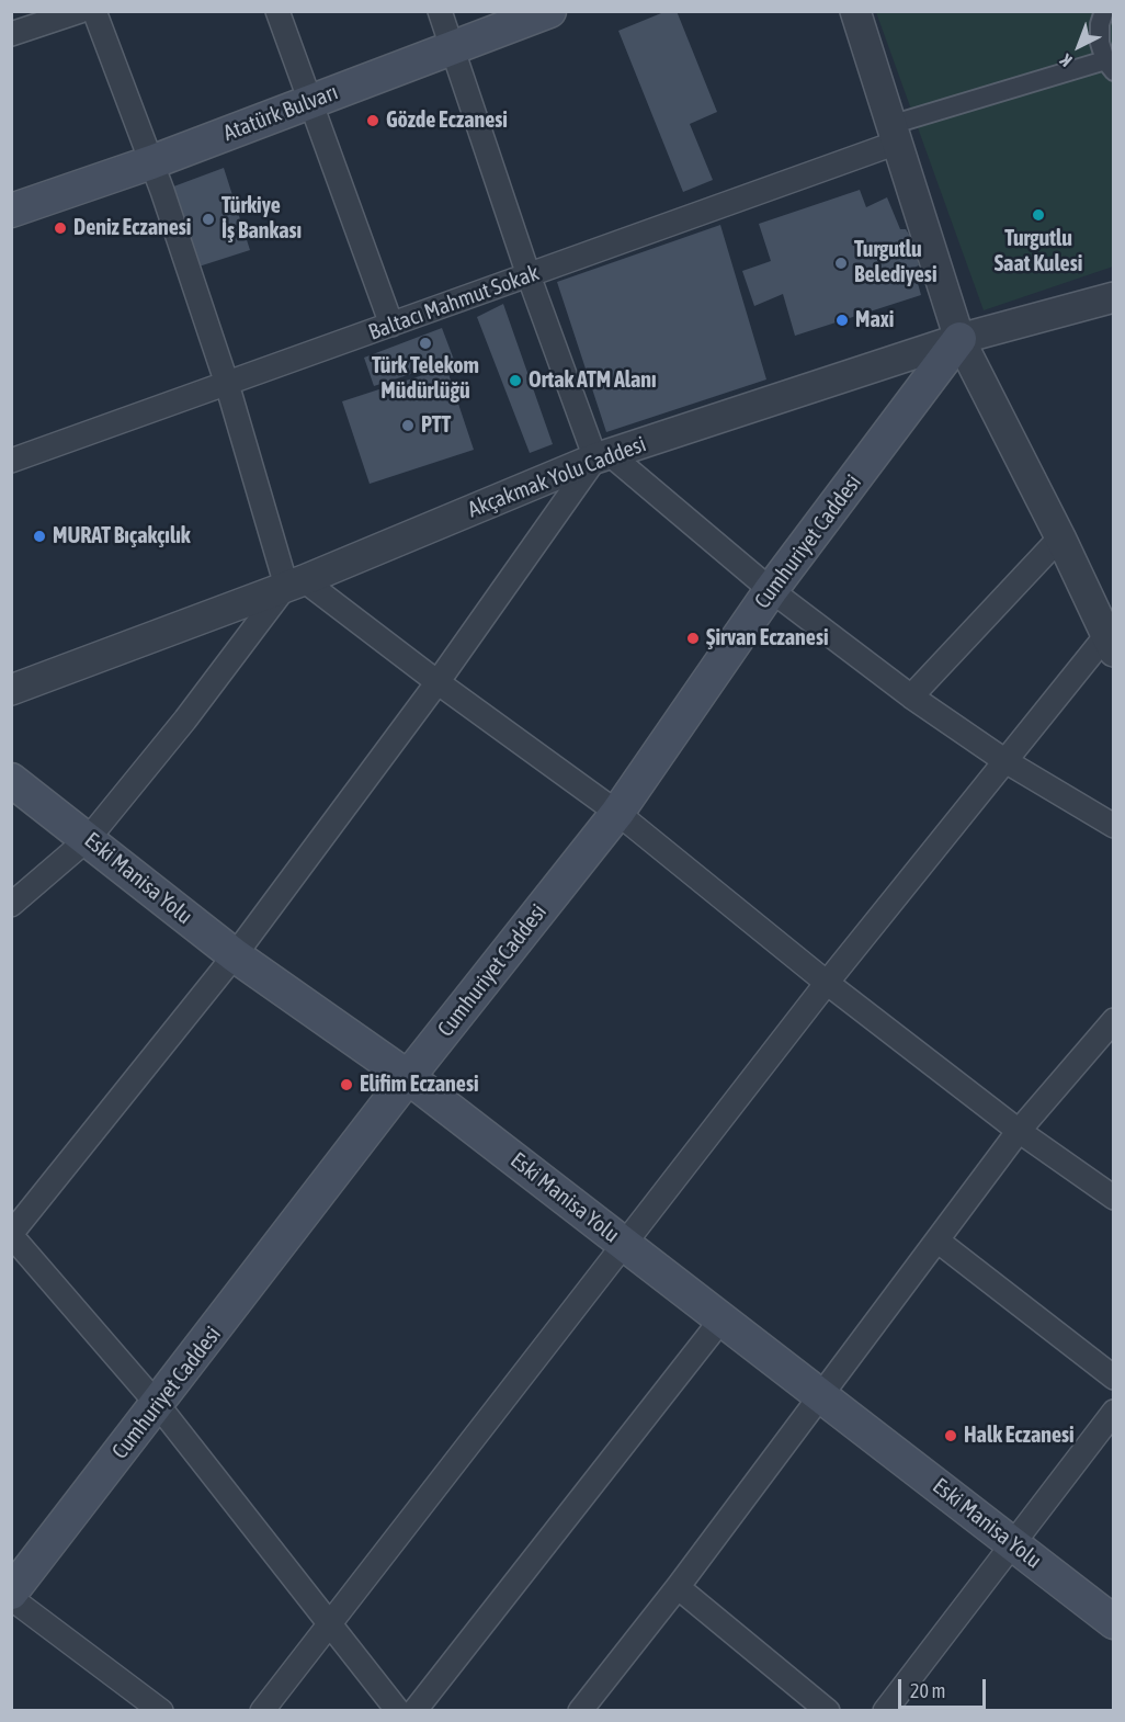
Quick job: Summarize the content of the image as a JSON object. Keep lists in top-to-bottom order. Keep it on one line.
{"streets":{"main road":["Atatürk Bulvarı","Cumhuriyet Caddesi","Eski Manisa Yolu"],"street":["Baltacı Mahmut Sokak","Akçakmak Yolu Caddesi"]},"crossings":[["Akçakmak Yolu Caddesi","Cumhuriyet Caddesi"],["Cumhuriyet Caddesi","Eski Manisa Yolu"]],"places":["Gözde Eczanesi","Turgutlu Saat Kulesi","Türkiye İş Bankası","Deniz Eczanesi","Turgutlu Belediyesi","Maxi","Türk Telekom Müdürlüğü","Ortak ATM Alanı","PTT","MURAT Bıçakçılık","Şirvan Eczanesi","Elifim Eczanesi","Halk Eczanesi"],"scale_bar":"20 m","north":"bottom left"}
